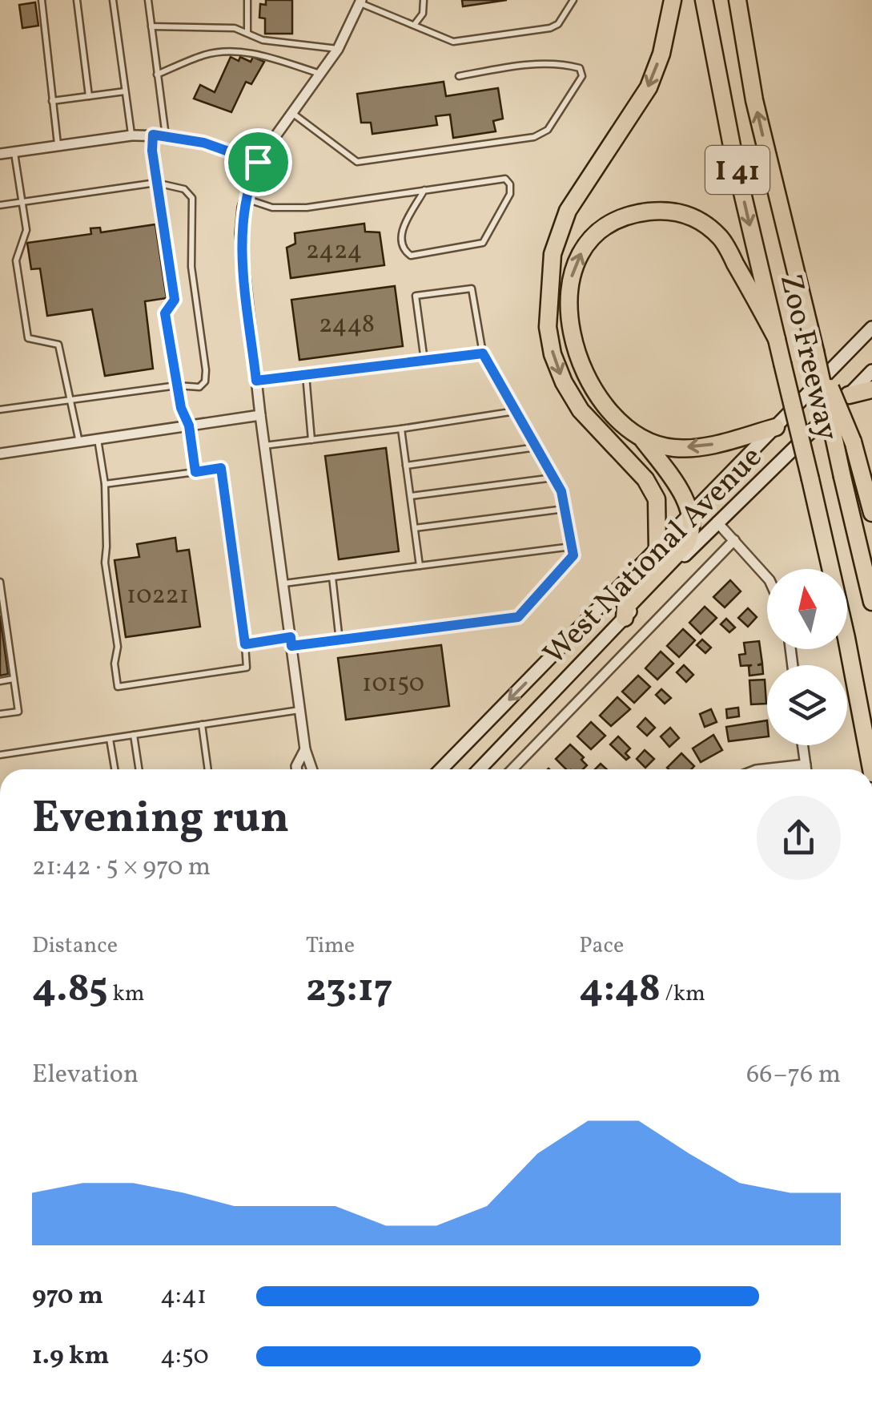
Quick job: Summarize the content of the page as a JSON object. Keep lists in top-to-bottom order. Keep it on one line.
{"streets":{"highway":["I 41","Zoo Freeway"],"main road":["West National Avenue"]},"house_numbers":["2424","2448","10221","10150"],"north":"top","page":{"heading":["Evening run","21:42 · 5 × 970 m"],"stats":[["Distance","4.85 km"],["Time","23:17"],["Pace","4:48 /km"]],"chart":["Elevation","66–76 m"],"list":[{"name":"970 m","note":"4:41"},{"name":"1.9 km","note":"4:50"}]}}
